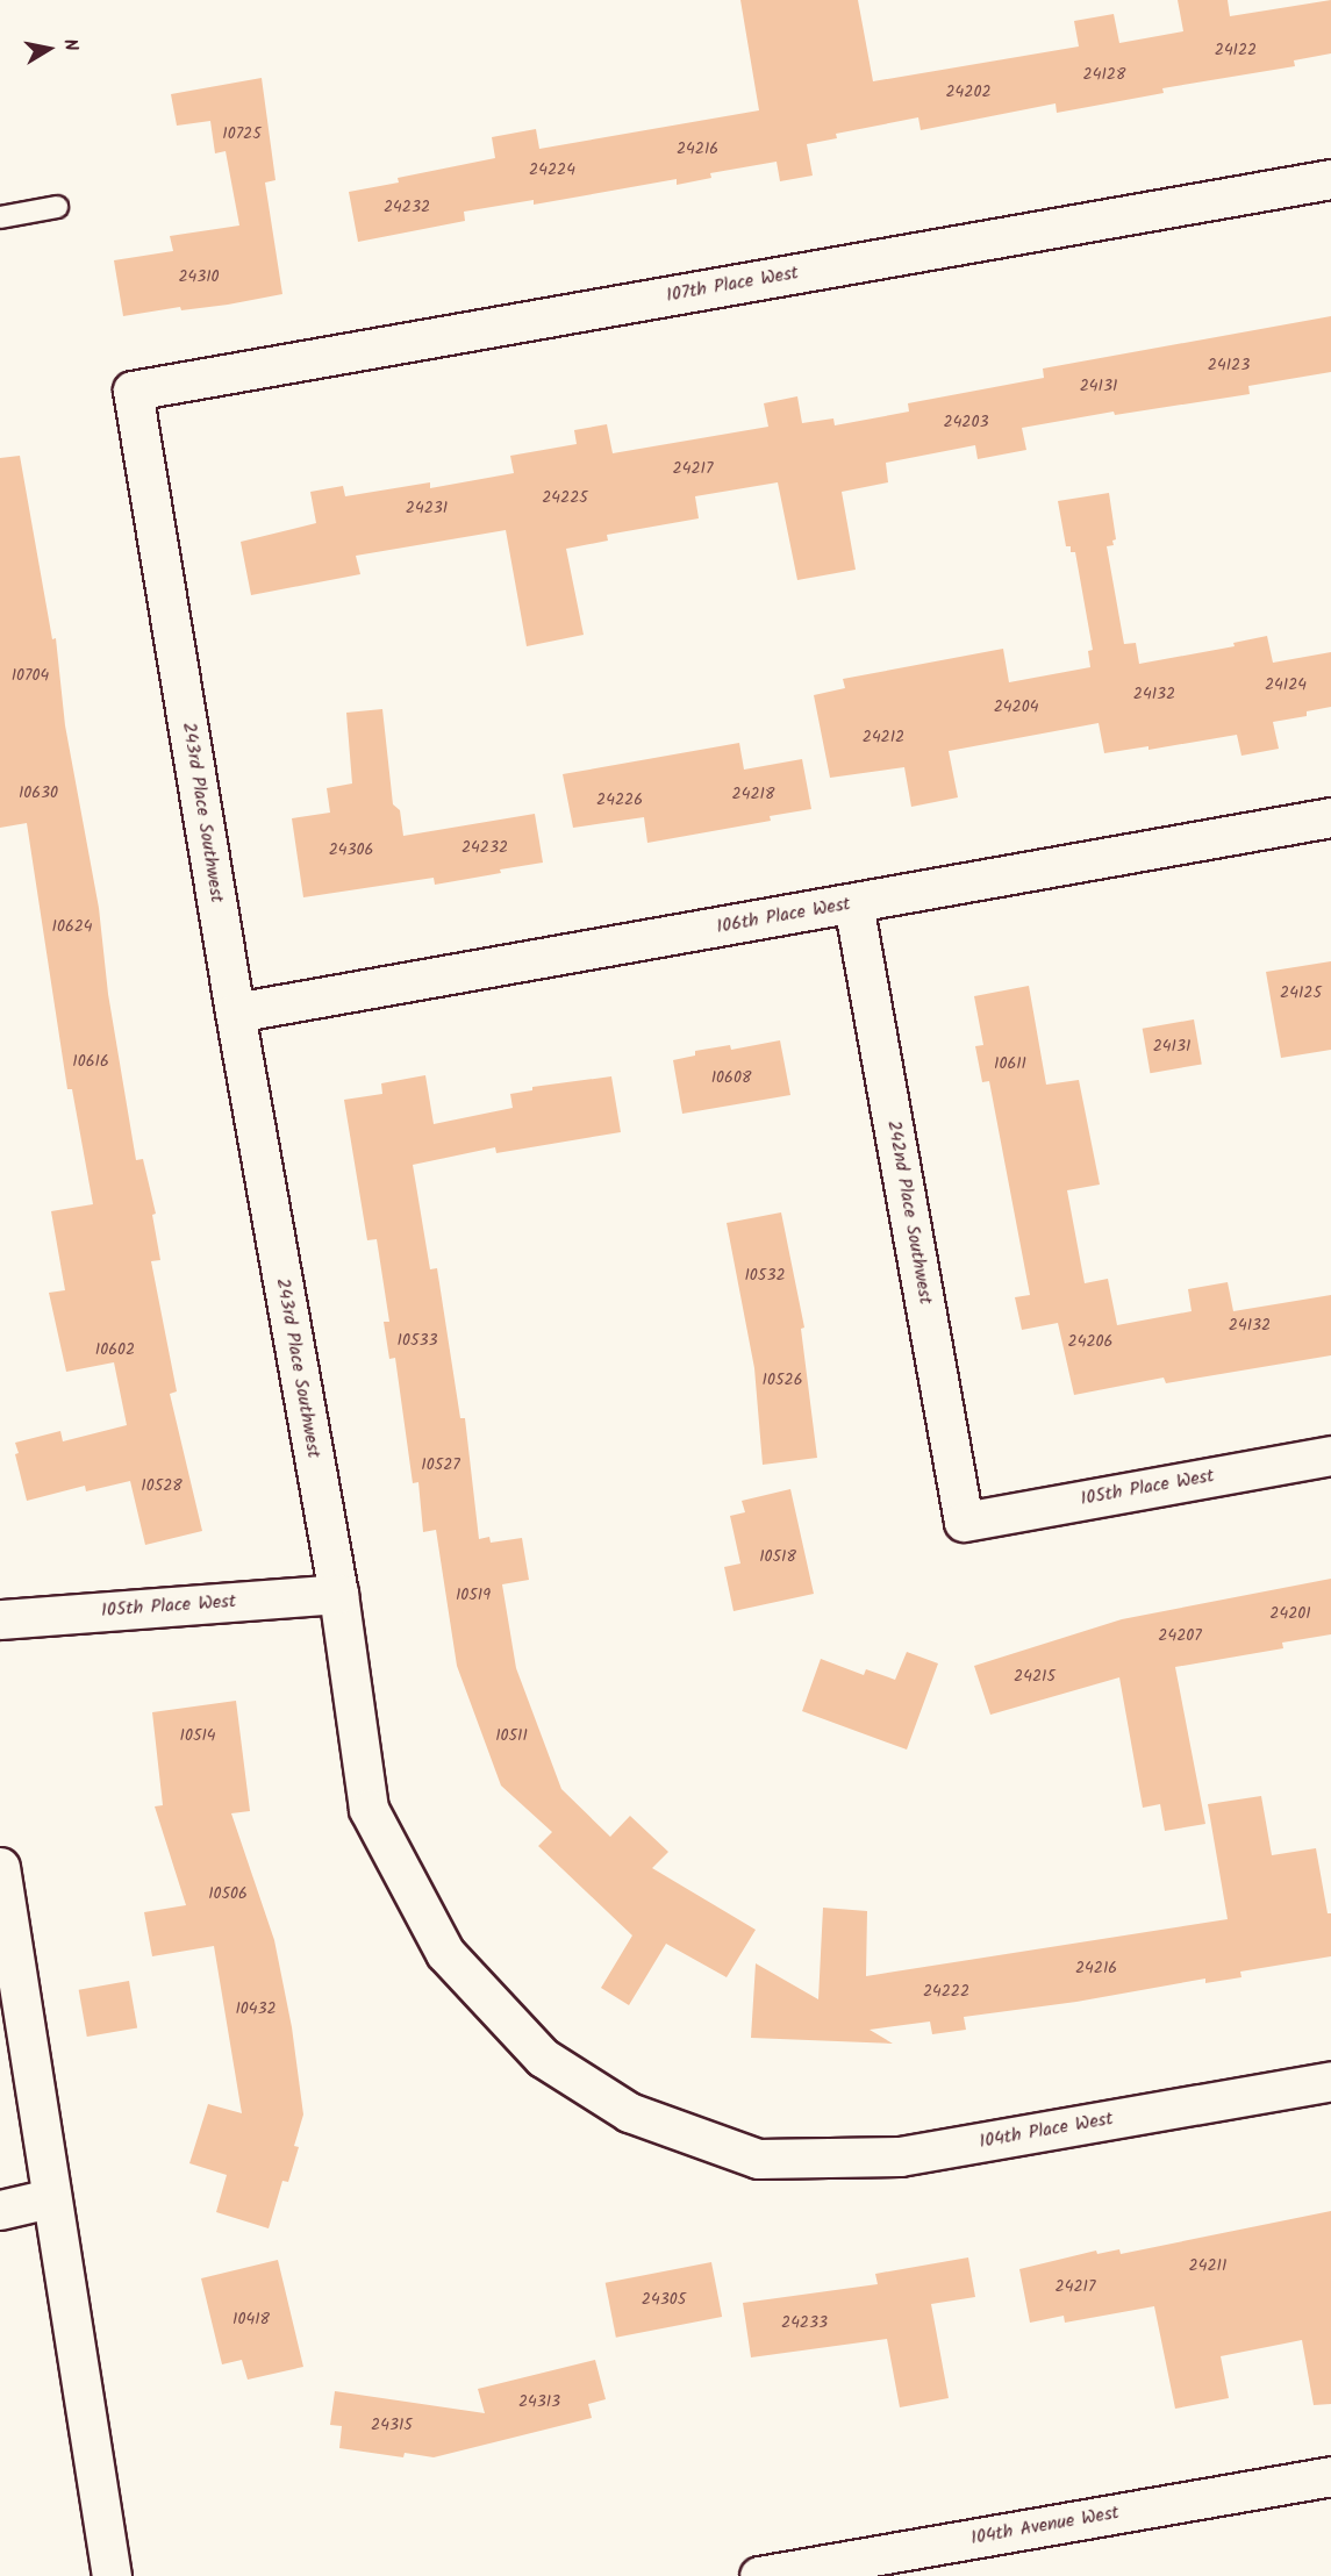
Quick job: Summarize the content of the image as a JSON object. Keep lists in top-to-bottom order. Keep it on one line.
{"streets":{"street":["107th Place West","243rd Place Southwest","106th Place West","242nd Place Southwest","105th Place West","104th Place West","104th Avenue West"]},"crossings":[["107th Place West","243rd Place Southwest"],["243rd Place Southwest","106th Place West"],["243rd Place Southwest","105th Place West"],["243rd Place Southwest","104th Place West"],["106th Place West","242nd Place Southwest"],["242nd Place Southwest","105th Place West"]],"house_numbers":["24122","24128","24202","10725","24216","24224","24232","24310","24123","24131","24203","24217","24225","24231","10704","24124","24132","24204","24212","10630","24218","24226","24232","24306","10624","24125","24131","10616","10611","10608","10532","24132","10533","24206","10602","10526","10527","10528","10518","10519","24201","24207","24215","10514","10511","10506","24216","24222","10432","24211","24217","24305","10418","24233","24313","24315"],"north":"right"}
